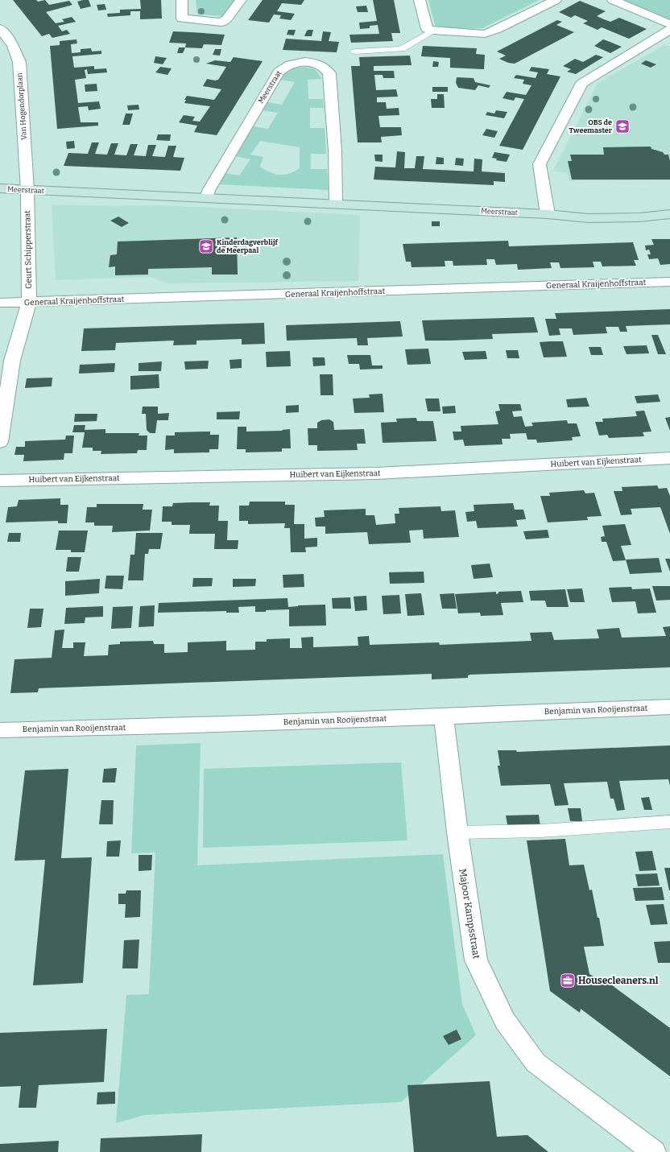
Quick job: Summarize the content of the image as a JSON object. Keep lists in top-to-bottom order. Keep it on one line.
{"streets":{"street":["Meerstraat","Van Hogendorplaan","Geurt Schipperstraat","Generaal Kraijenhoffstraat","Huibert van Eijkenstraat","Benjamin van Rooijenstraat","Majoor Kampsstraat"]},"crossings":[["Meerstraat","Van Hogendorplaan"],["Meerstraat","Geurt Schipperstraat"],["Van Hogendorplaan","Geurt Schipperstraat"],["Geurt Schipperstraat","Generaal Kraijenhoffstraat"],["Benjamin van Rooijenstraat","Majoor Kampsstraat"]],"places":{"school or university":["OBS de Tweemaster","Kinderdagverblijf de Meerpaal"],"office":["Housecleaners.nl"]}}
